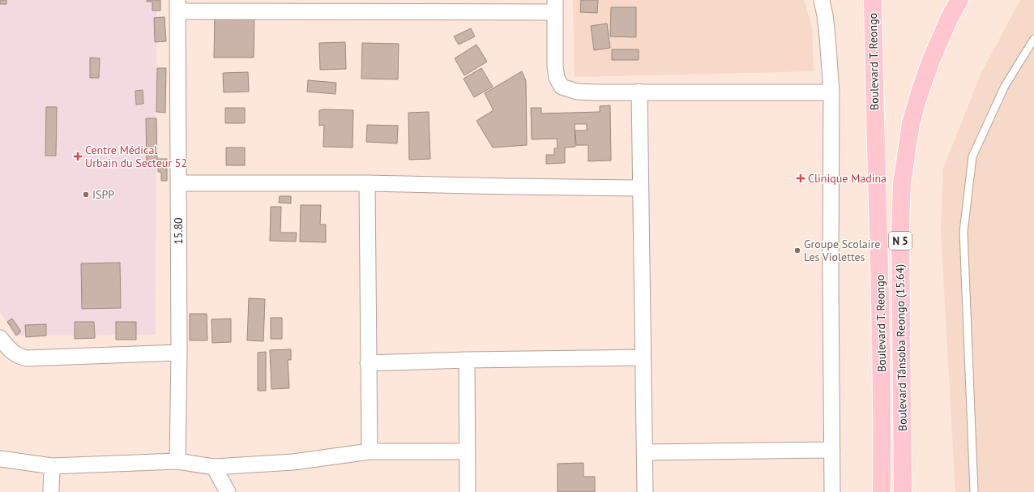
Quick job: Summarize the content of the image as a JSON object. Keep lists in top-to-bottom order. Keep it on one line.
{"streets":{"highway":["Boulevard T. Reongo","N 5","Boulevard Tânsoba Reongo (15.64)"],"street":["15.80"]},"places":{"health":["Centre Médical Urbain du Secteur 52","Clinique Madina"],"other":["ISPP","Groupe Scolaire Les Violettes"]}}
